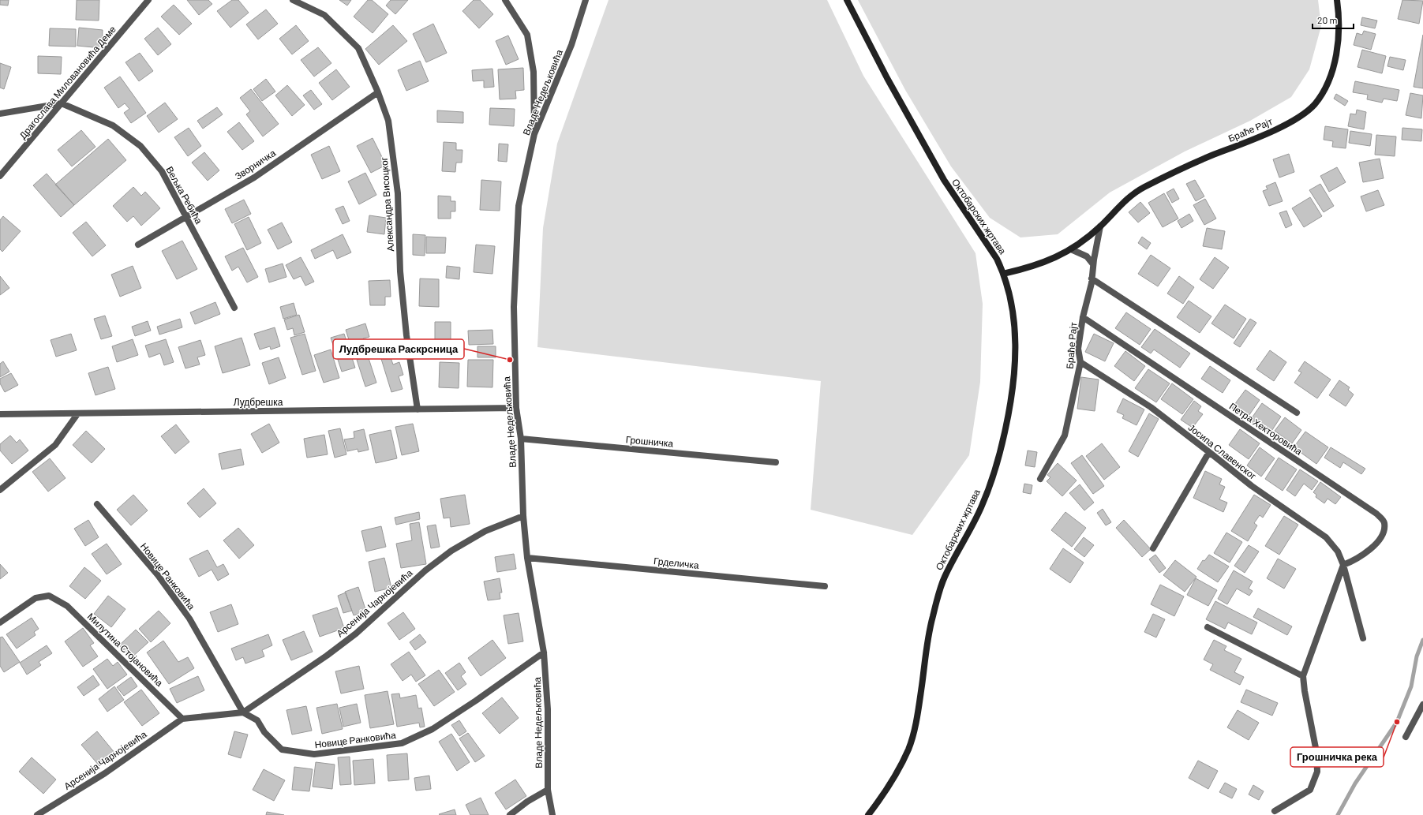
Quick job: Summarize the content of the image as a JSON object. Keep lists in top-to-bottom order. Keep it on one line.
{"streets":{"street":["Драгослава Миловановића Деме","Владе Недељковића","Браће Рајт","Зворничка","Вељка Ребића","Александра Висоцког","Октобарских жртава","Лудбрешка","Петра Хекторовића","Грошничка","Јосипа Славенског","Грделичка","Новице Ранковића","Арсенија Чарнојевића","Милутина Стојановића"]},"crossings":[["Драгослава Миловановића Деме","Вељка Ребића"],["Владе Недељковића","Лудбрешка"],["Владе Недељковића","Грошничка"],["Владе Недељковића","Грделичка"],["Владе Недељковића","Новице Ранковића"],["Владе Недељковића","Арсенија Чарнојевића"],["Браће Рајт","Октобарских жртава"],["Браће Рајт","Петра Хекторовића"],["Браће Рајт","Јосипа Славенског"],["Зворничка","Вељка Ребића"],["Зворничка","Александра Висоцког"],["Александра Висоцког","Лудбрешка"],["Петра Хекторовића","Јосипа Славенског"],["Новице Ранковића","Арсенија Чарнојевића"],["Арсенија Чарнојевића","Милутина Стојановића"]],"places":["Лудбрешка Раскрсница","Грошничка река"],"scale_bar":"20 m"}
